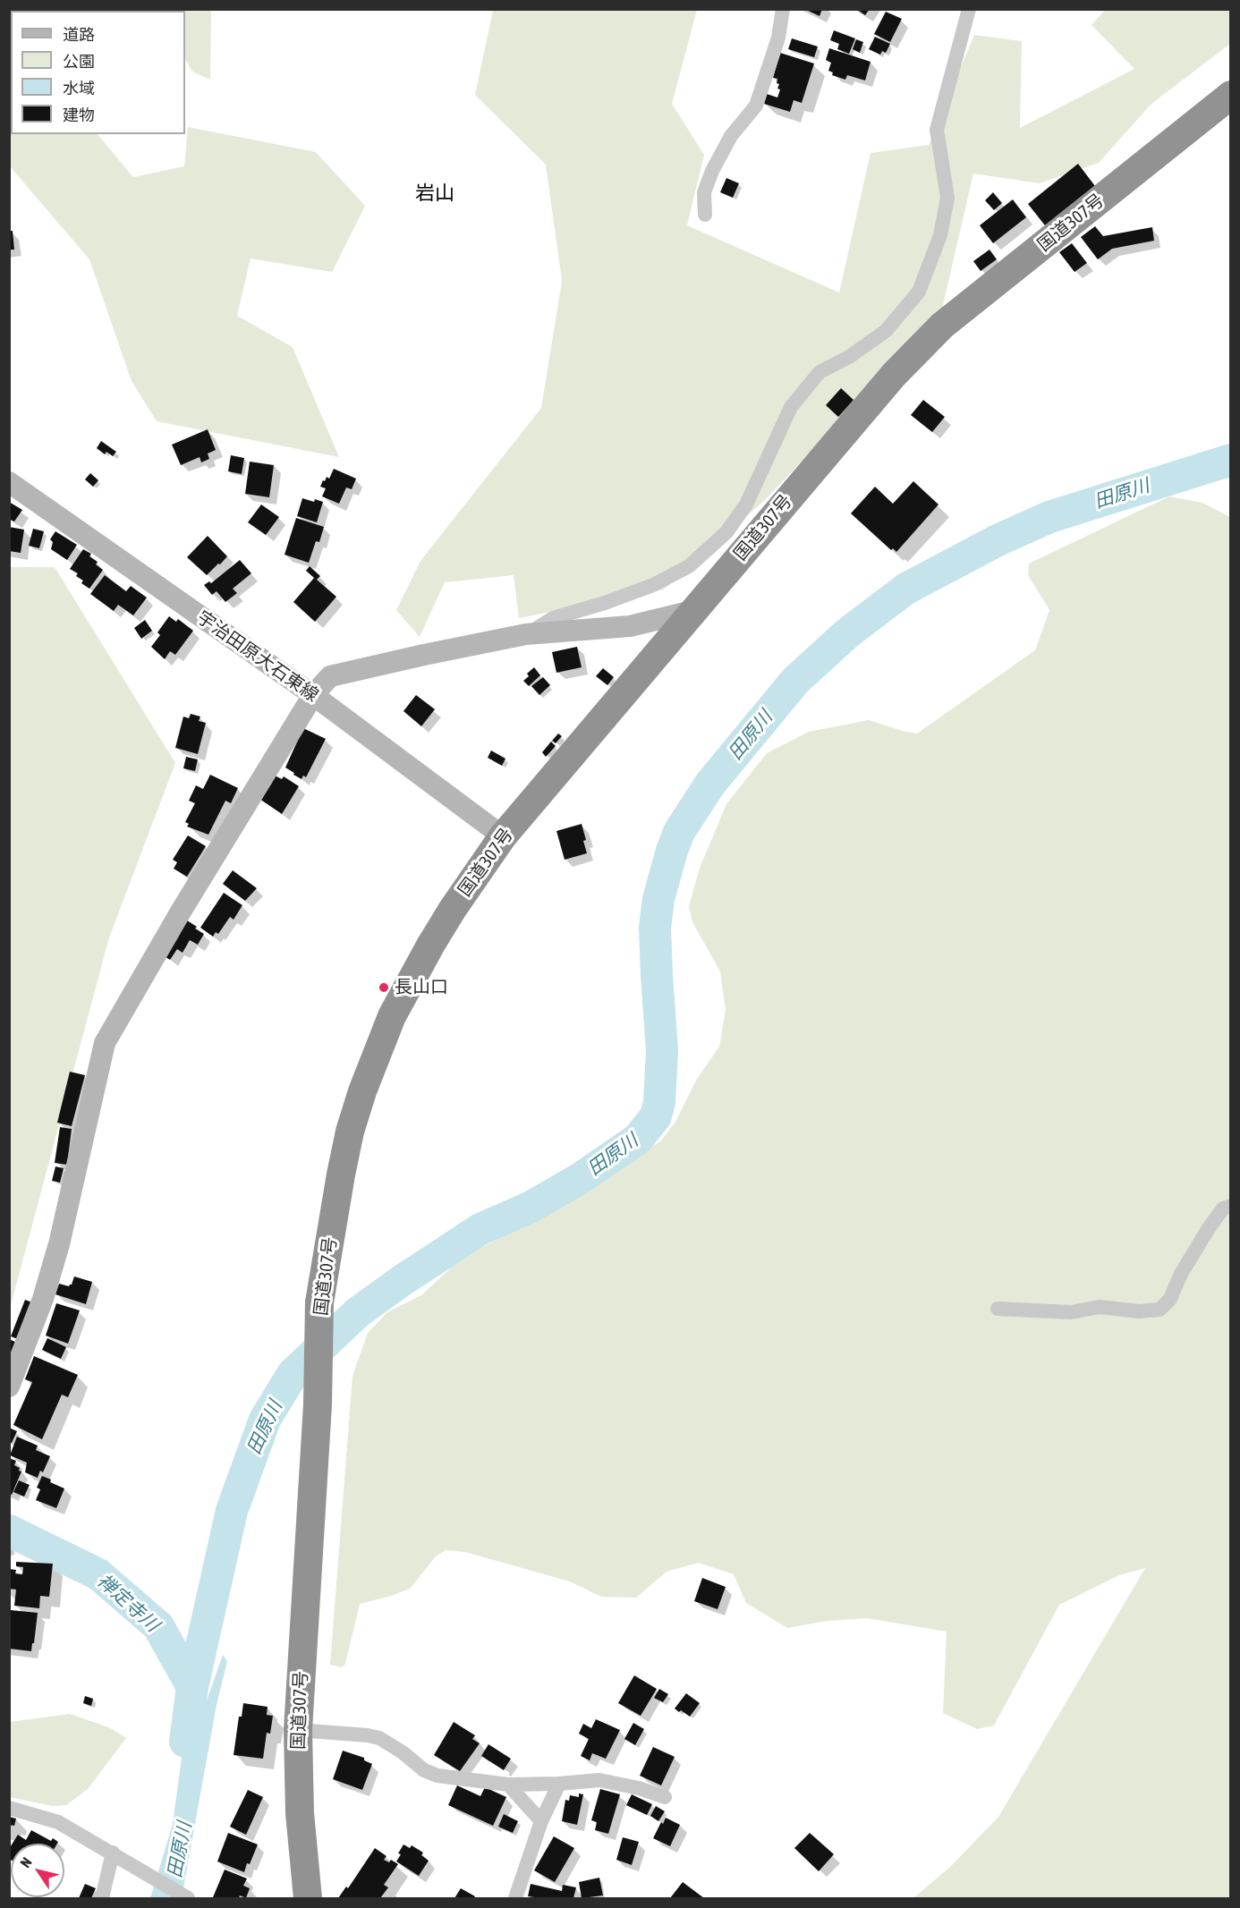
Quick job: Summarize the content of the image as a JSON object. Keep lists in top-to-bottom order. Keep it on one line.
{"streets":{"highway":["国道307号"],"street":["宇治田原大石東線"]},"crossings":[["国道307号","宇治田原大石東線"]],"districts":["岩山"],"water":["田原川","禅定寺川"],"places":["長山口"],"legend":["道路","公園","水域","建物"],"north":"top left"}
